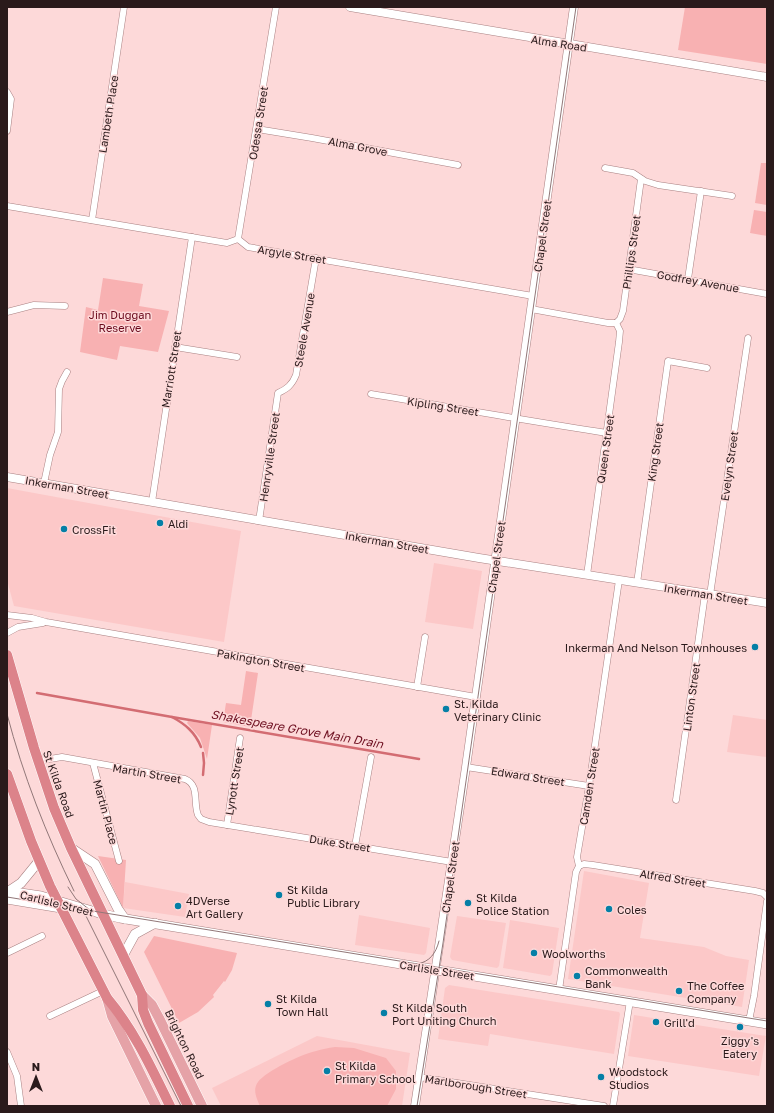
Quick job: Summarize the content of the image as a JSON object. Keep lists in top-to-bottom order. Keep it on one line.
{"streets":{"highway":["St Kilda Road","Brighton Road"],"main road":["Carlisle Street"],"street":["Alma Road","Lambeth Place","Odessa Street","Alma Grove","Chapel Street","Phillips Street","Argyle Street","Godfrey Avenue","Steele Avenue","Marriott Street","Kipling Street","Queen Street","King Street","Henryville Street","Evelyn Street","Inkerman Street","Pakington Street","Linton Street","Martin Street","Edward Street","Lynott Street","Camden Street","Martin Place","Duke Street","Alfred Street","Marlborough Street"]},"crossings":[["Alma Road","Chapel Street"],["Odessa Street","Alma Grove"],["Odessa Street","Argyle Street"],["Chapel Street","Argyle Street"],["Chapel Street","Kipling Street"],["Chapel Street","Inkerman Street"],["Chapel Street","Pakington Street"],["Chapel Street","Edward Street"],["Chapel Street","Duke Street"],["Chapel Street","Carlisle Street"],["Chapel Street","Marlborough Street"],["Phillips Street","Godfrey Avenue"],["Phillips Street","Queen Street"],["Argyle Street","Steele Avenue"],["Steele Avenue","Henryville Street"],["Marriott Street","Inkerman Street"],["Kipling Street","Queen Street"],["Queen Street","Inkerman Street"],["King Street","Inkerman Street"],["Henryville Street","Inkerman Street"],["Evelyn Street","Inkerman Street"],["Evelyn Street","Linton Street"],["Inkerman Street","Linton Street"],["Inkerman Street","Camden Street"],["Martin Street","Lynott Street"],["Martin Street","St Kilda Road"],["Martin Street","Martin Place"],["Martin Street","Duke Street"],["Edward Street","Camden Street"],["Lynott Street","Duke Street"],["St Kilda Road","Carlisle Street"],["St Kilda Road","Brighton Road"],["Camden Street","Alfred Street"],["Camden Street","Carlisle Street"],["Carlisle Street","Brighton Road"]],"water":["Shakespeare Grove Main Drain"],"parks":["Jim Duggan Reserve"],"places":["Aldi","CrossFit","Inkerman And Nelson Townhouses","St. Kilda Veterinary Clinic","St Kilda Public Library","St Kilda Police Station","4DVerse Art Gallery","Coles","Woolworths","Commonwealth Bank","The Coffee Company","St Kilda Town Hall","St Kilda South Port Uniting Church","Grill'd","Ziggy's Eatery","St Kilda Primary School","Woodstock Studios"],"north":"top"}
